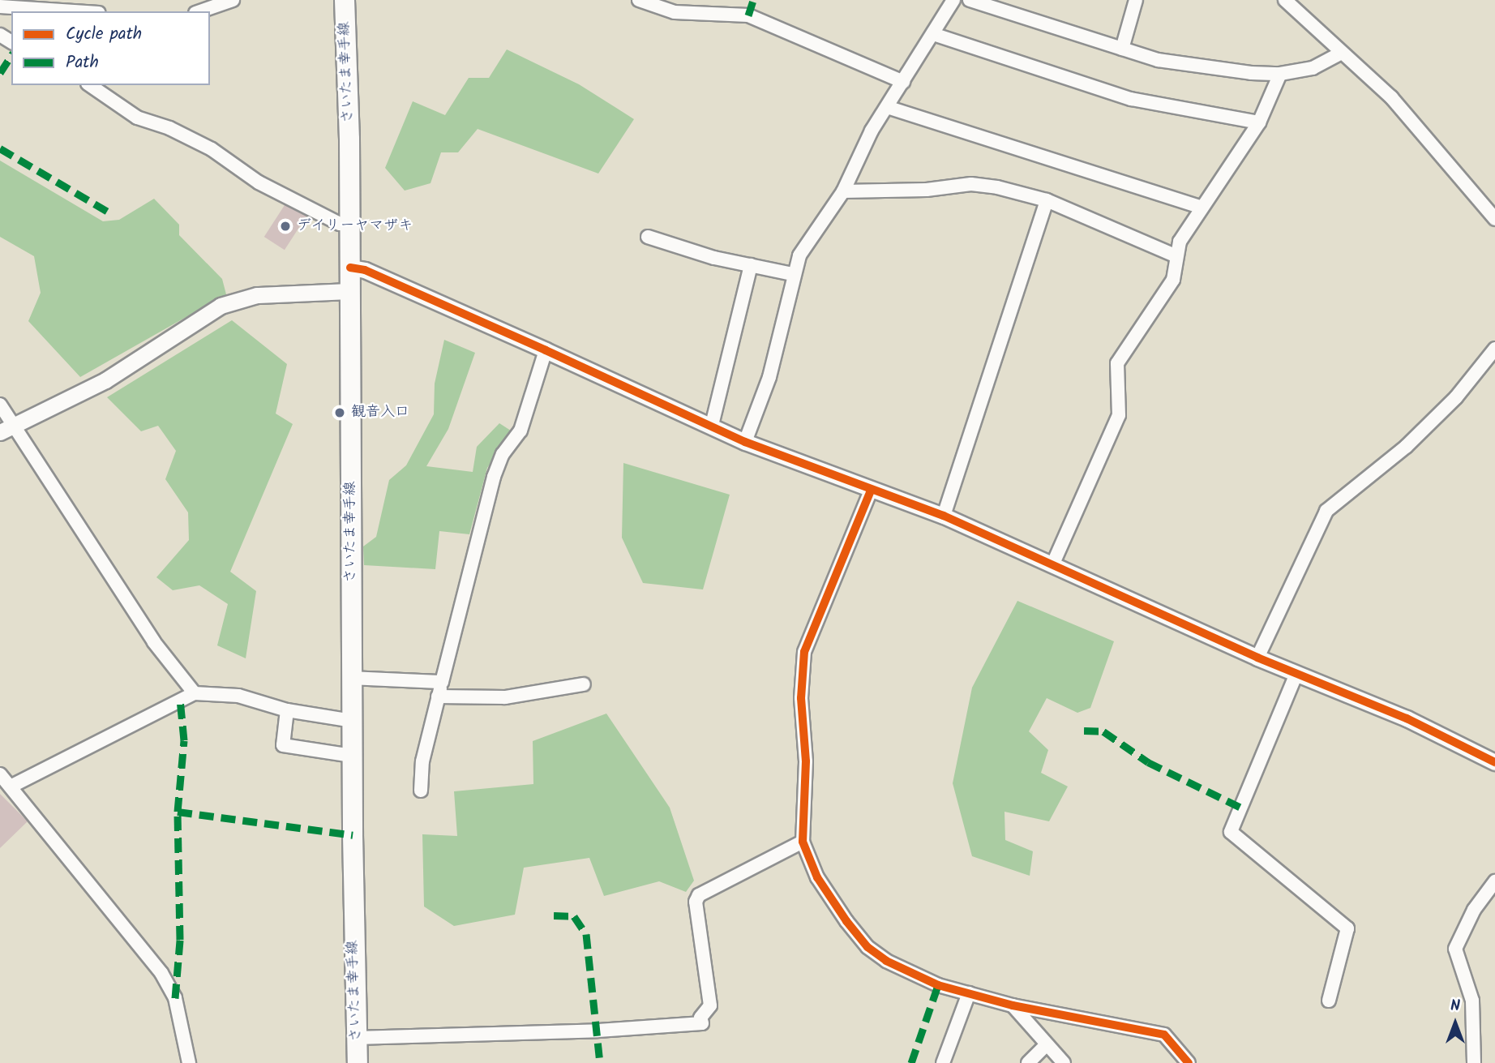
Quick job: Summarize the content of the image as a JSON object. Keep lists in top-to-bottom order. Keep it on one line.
{"streets":{"main road":["さいたま幸手線"]},"places":["デイリーヤマザキ","観音入口"],"legend":["Cycle path","Path"],"north":"top"}
